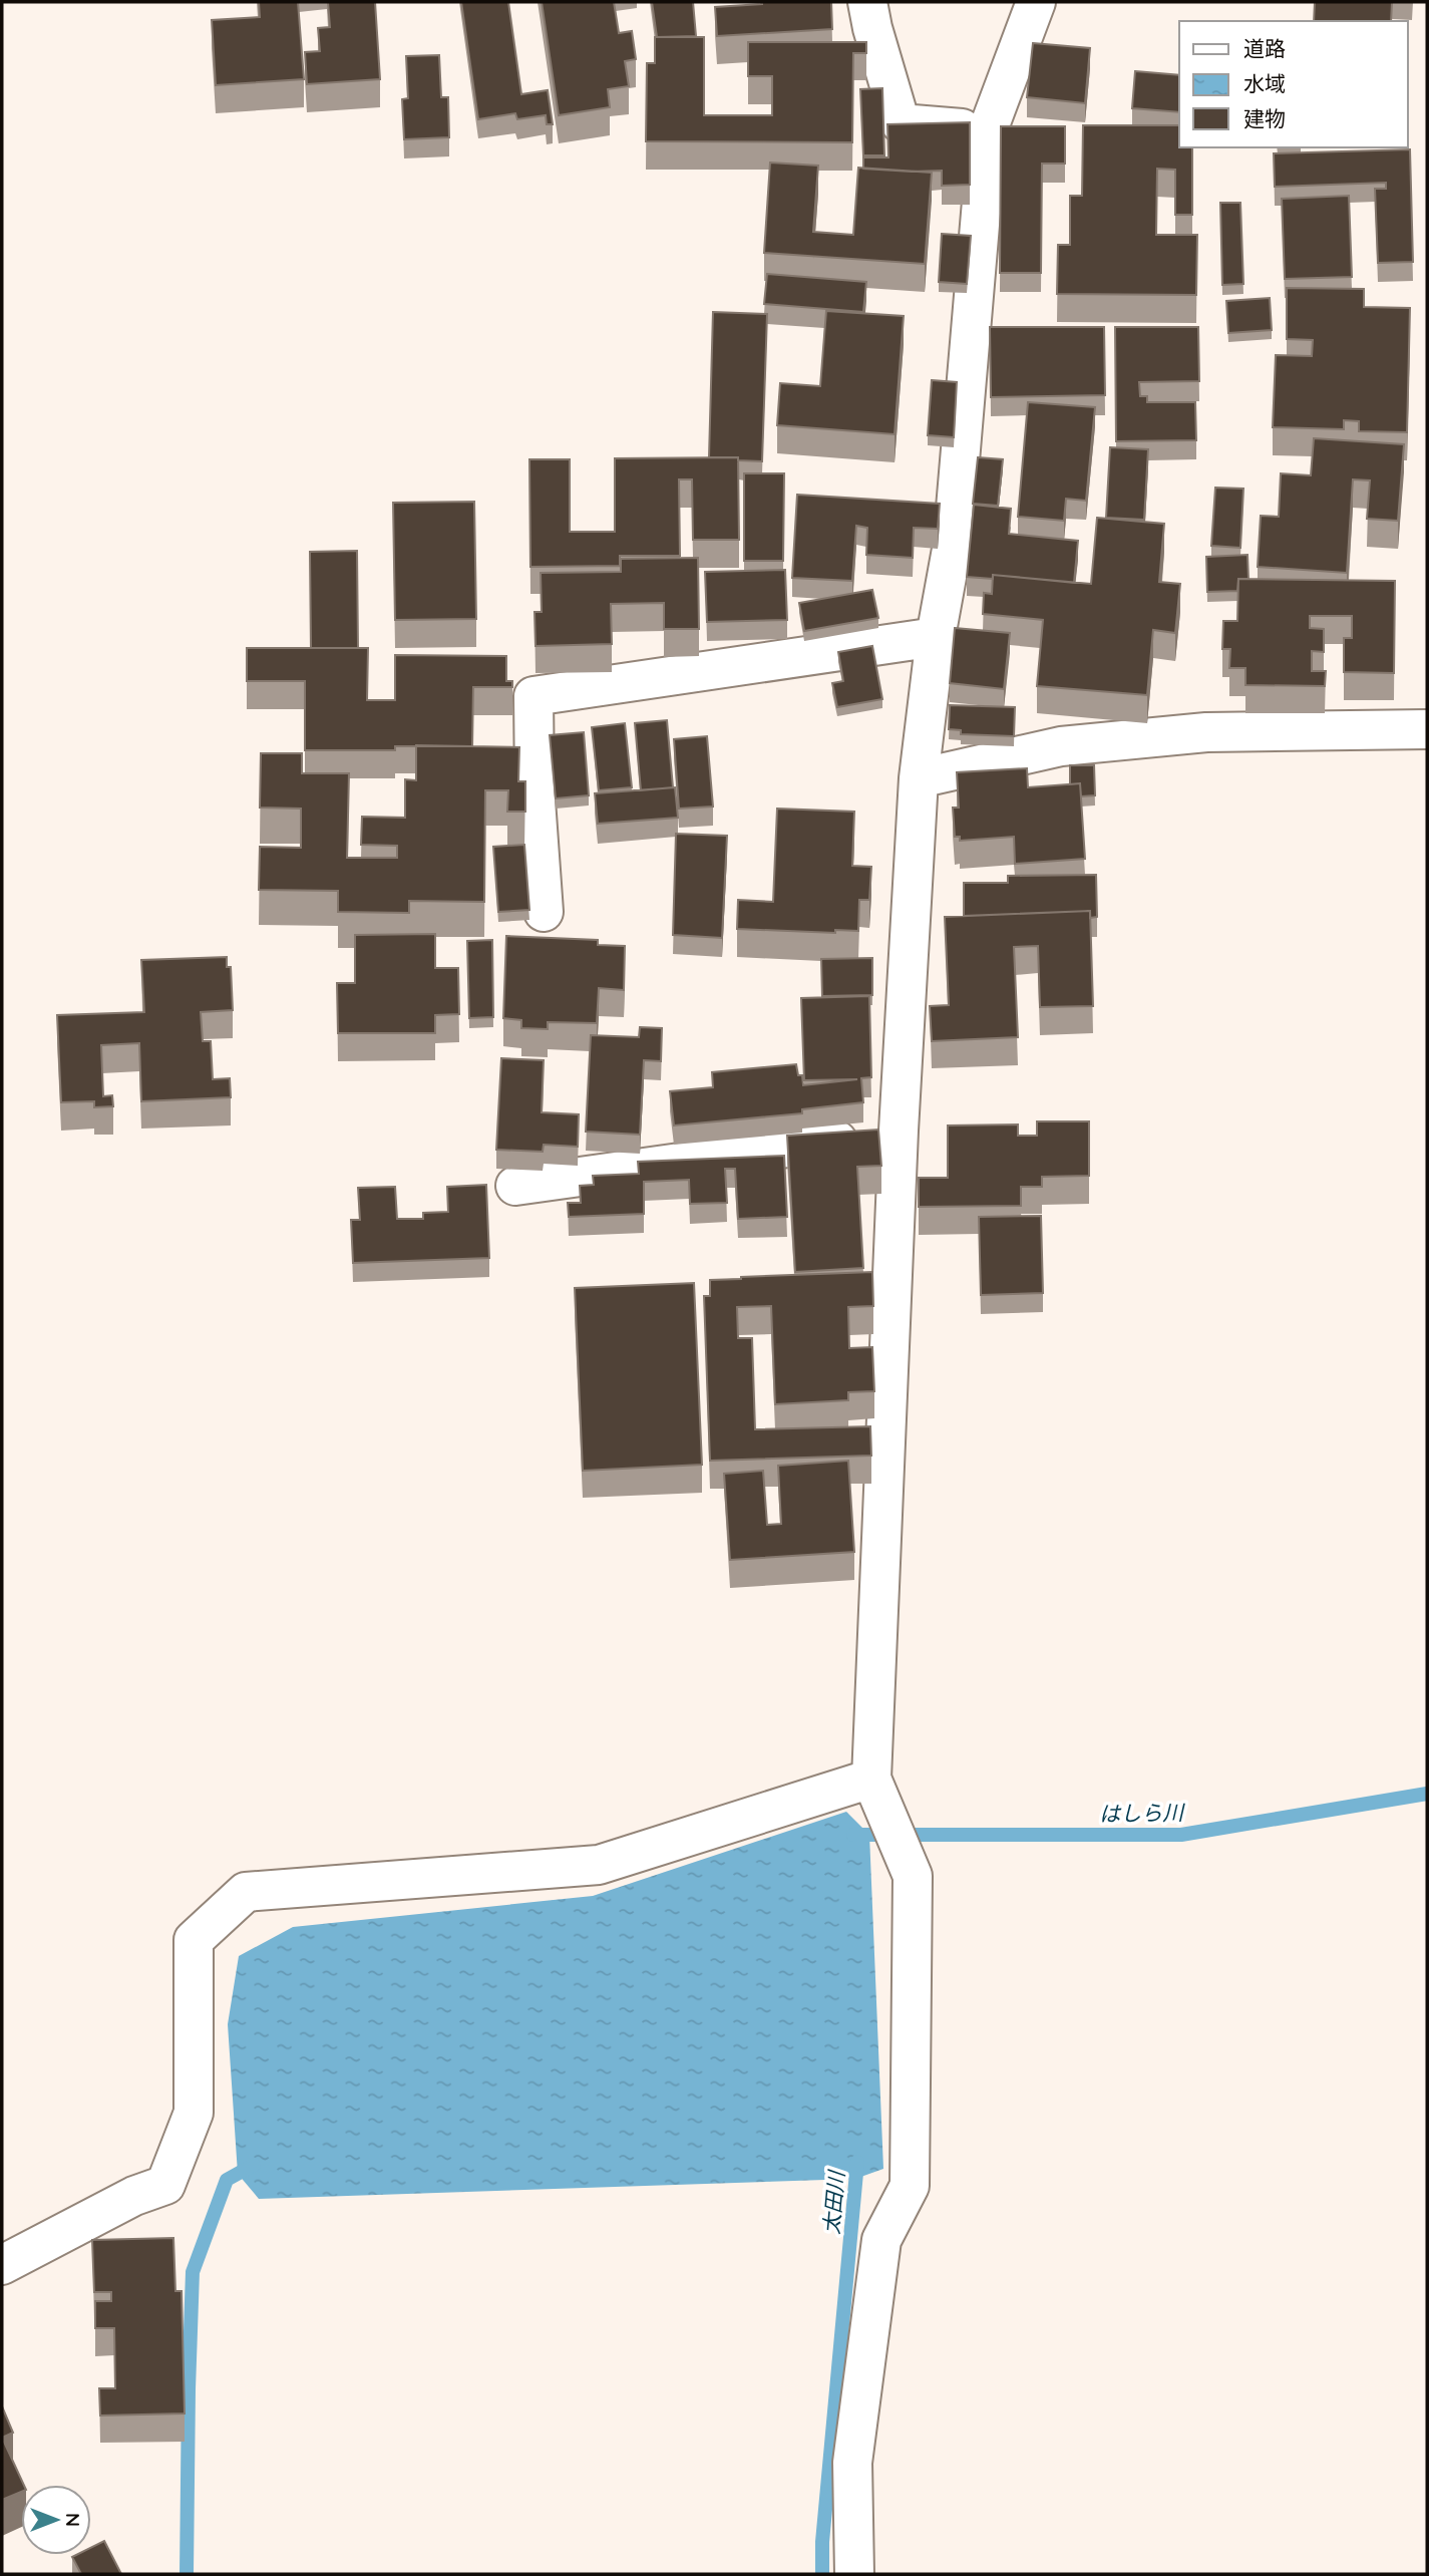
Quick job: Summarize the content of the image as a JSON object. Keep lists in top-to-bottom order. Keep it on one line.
{"water":["はしら川","太田川"],"legend":["道路","水域","建物"],"north":"right"}
